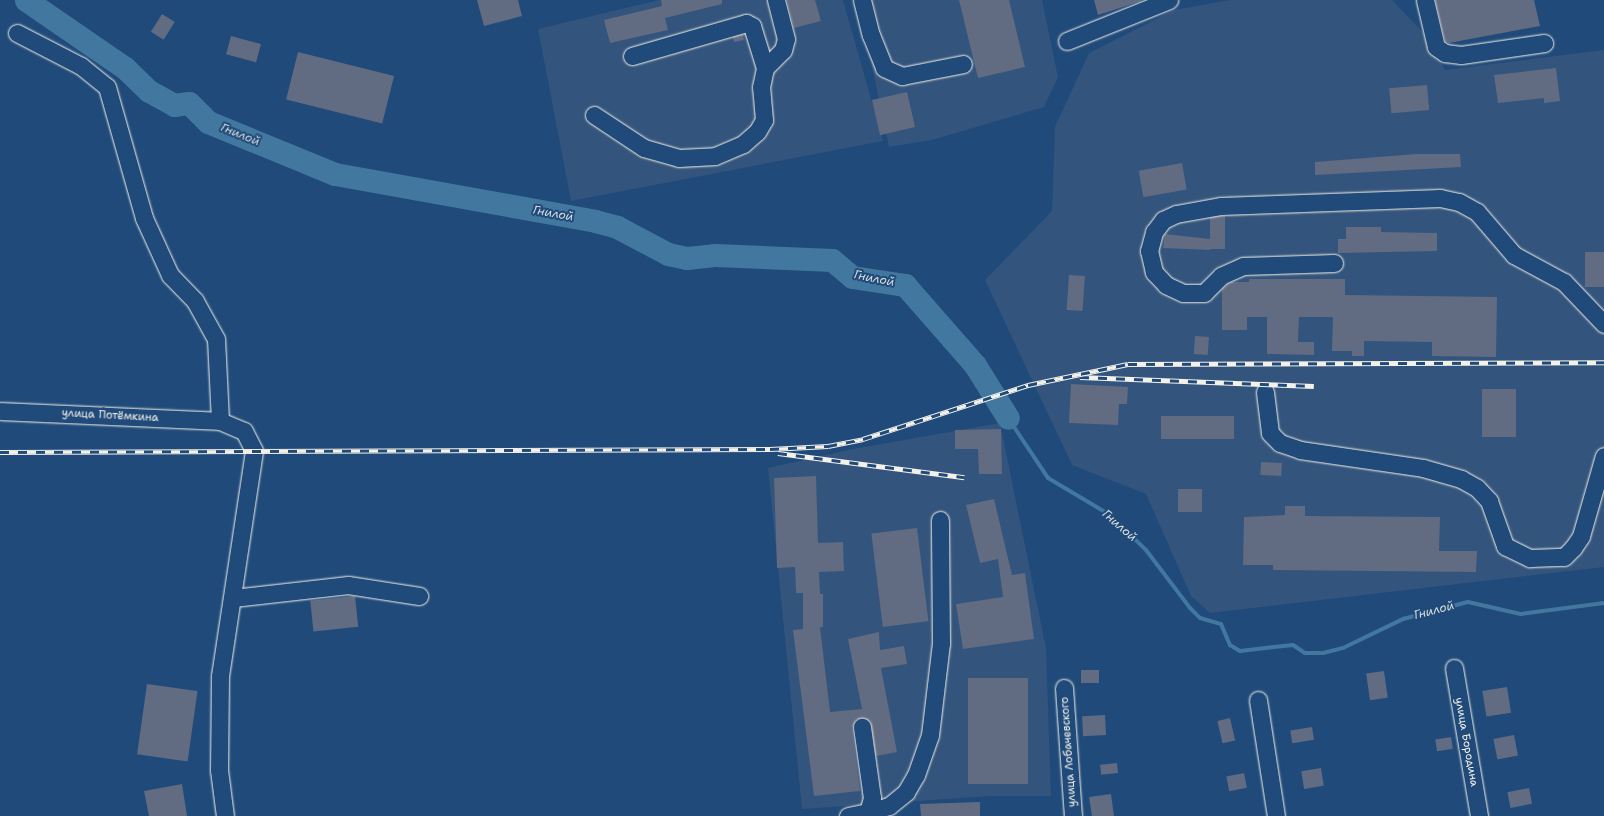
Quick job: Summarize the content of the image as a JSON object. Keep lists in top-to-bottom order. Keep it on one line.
{"streets":{"street":["улица Потёмкина","улица Бородина","улица Лобачевского"]},"water":["Гнилой"]}
